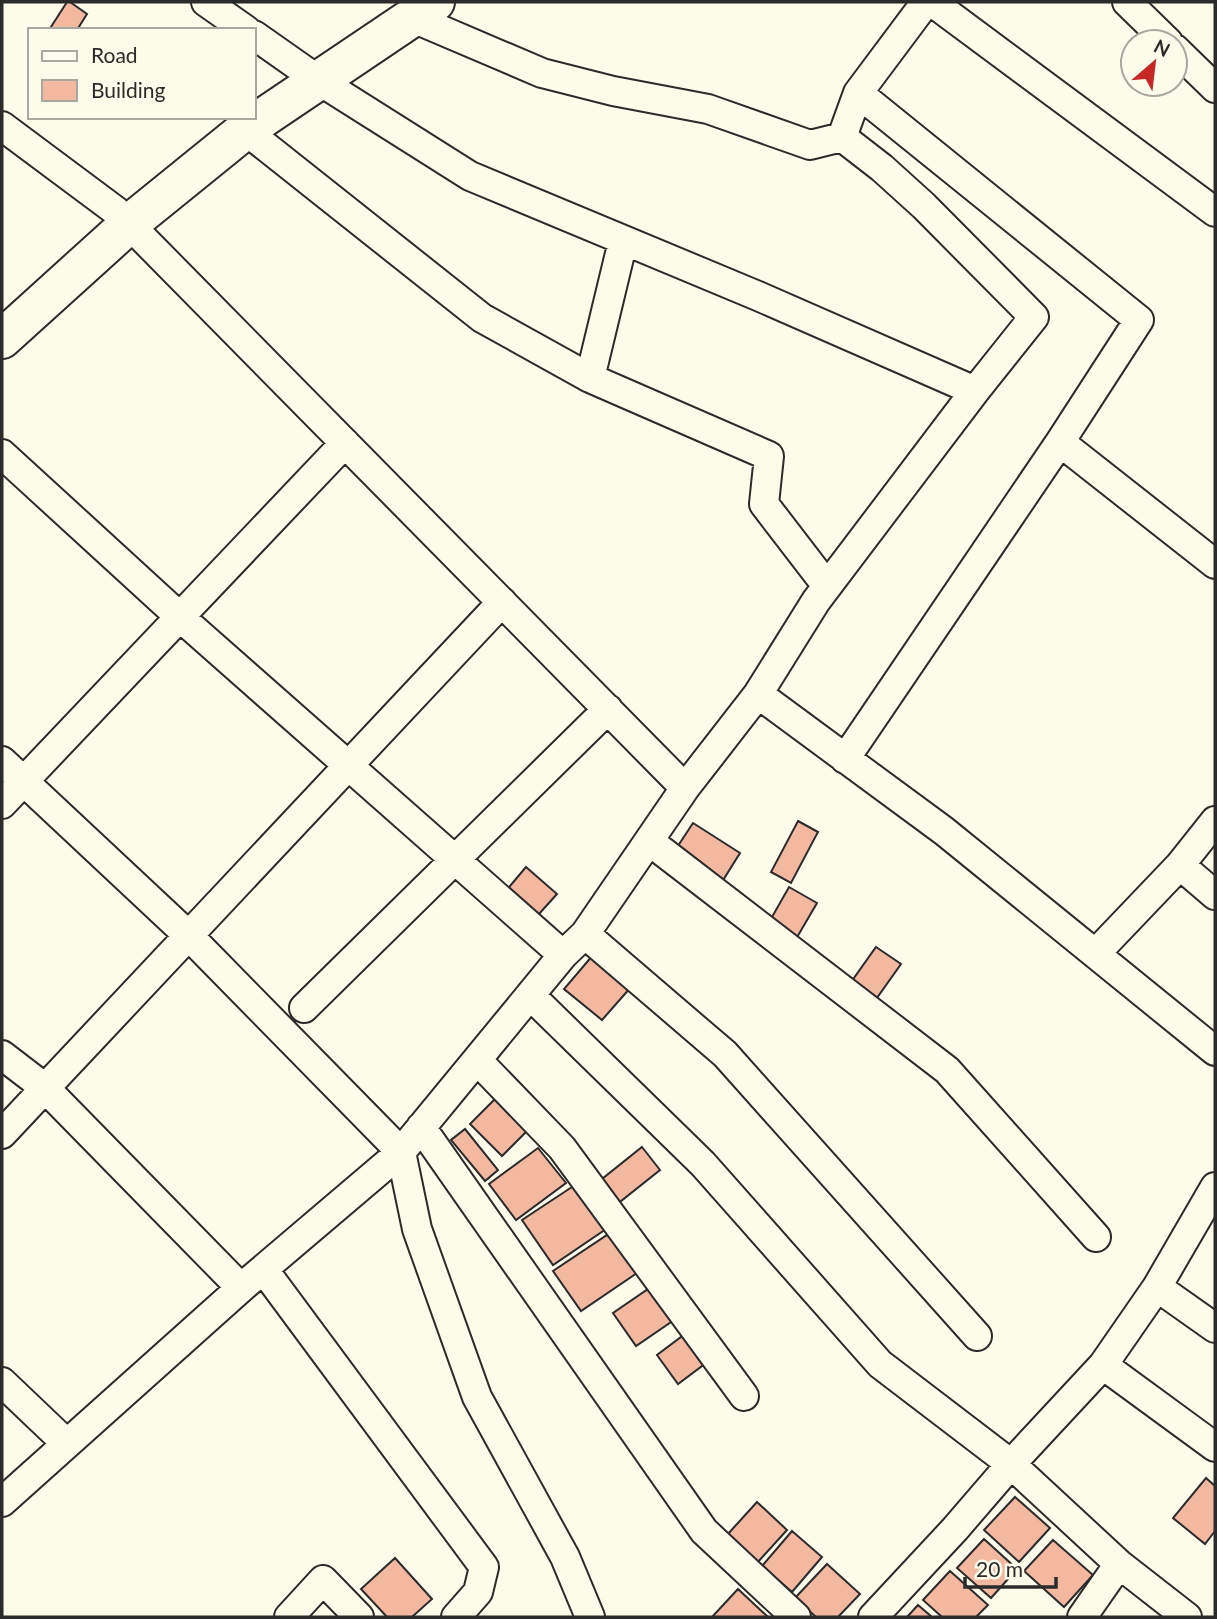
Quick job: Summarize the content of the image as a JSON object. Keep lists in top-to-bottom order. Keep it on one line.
{"legend":["Road","Building"],"scale_bar":"20 m","north":"top right"}
